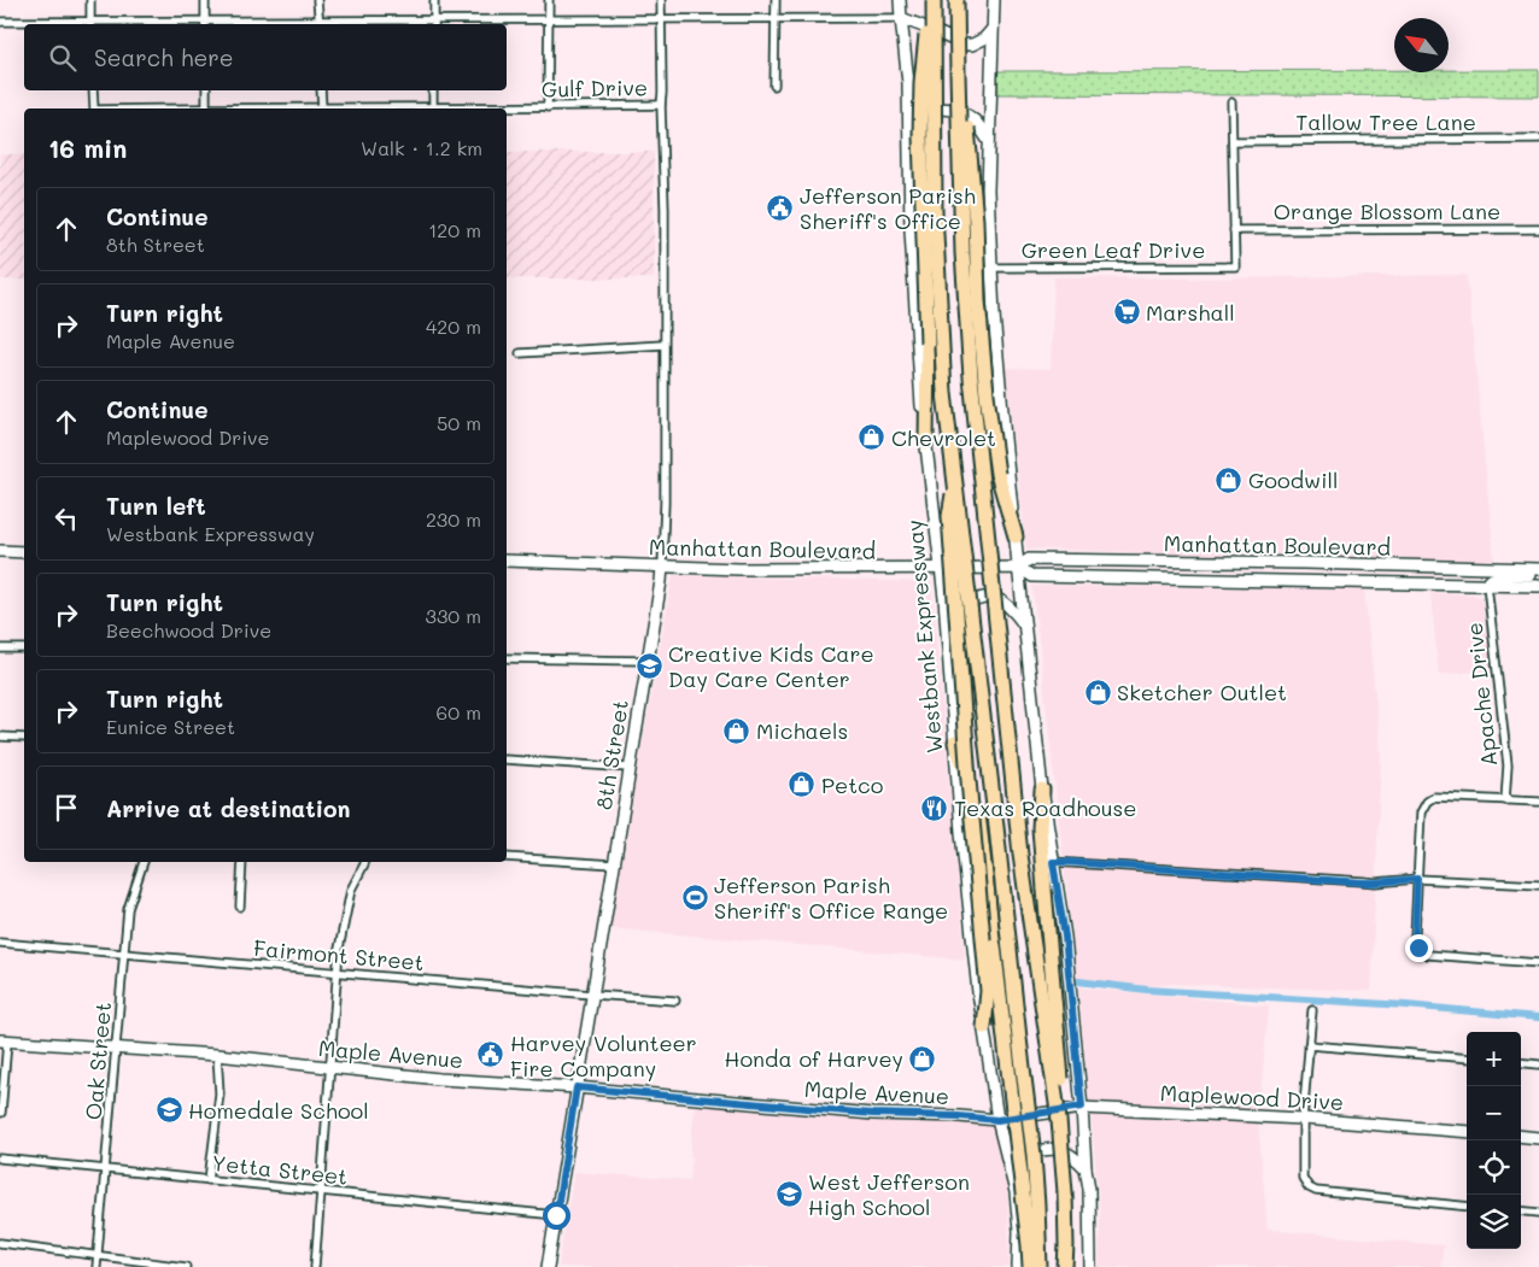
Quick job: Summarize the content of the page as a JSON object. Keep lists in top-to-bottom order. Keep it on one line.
{"streets":{"street":["Gulf Drive","Tallow Tree Lane","Orange Blossom Lane","Green Leaf Drive","Manhattan Boulevard","Westbank Expressway","Apache Drive","8th Street","Fairmont Street","Maple Avenue","Oak Street","Maplewood Drive","Yetta Street"]},"crossings":[["Gulf Drive","8th Street"],["Orange Blossom Lane","Green Leaf Drive"],["Manhattan Boulevard","Westbank Expressway"],["Manhattan Boulevard","Apache Drive"],["Manhattan Boulevard","8th Street"],["Westbank Expressway","Maple Avenue"],["8th Street","Fairmont Street"],["8th Street","Maple Avenue"],["8th Street","Yetta Street"],["Fairmont Street","Oak Street"],["Maple Avenue","Oak Street"],["Maple Avenue","Maplewood Drive"],["Oak Street","Yetta Street"]],"places":{"public building":["Jefferson Parish Sheriff's Office","Harvey Volunteer Fire Company"],"supermarket":["Marshall"],"shop":["Chevrolet","Goodwill","Sketcher Outlet","Michaels","Petco","Honda of Harvey"],"school or university":["Creative Kids Care Day Care Center","Homedale School","West Jefferson High School"],"restaurant":["Texas Roadhouse"],"sports":["Jefferson Parish Sheriff's Office Range"]},"north":"top left","page":{"search":"Search here","heading":["16 min","Walk · 1.2 km"],"list":[["Continue","8th Street","120 m"],["Turn right","Maple Avenue","420 m"],["Continue","Maplewood Drive","50 m"],["Turn left","Westbank Expressway","230 m"],["Turn right","Beechwood Drive","330 m"],["Turn right","Eunice Street","60 m"],"Arrive at destination"],"map_buttons":["+","−"]}}
